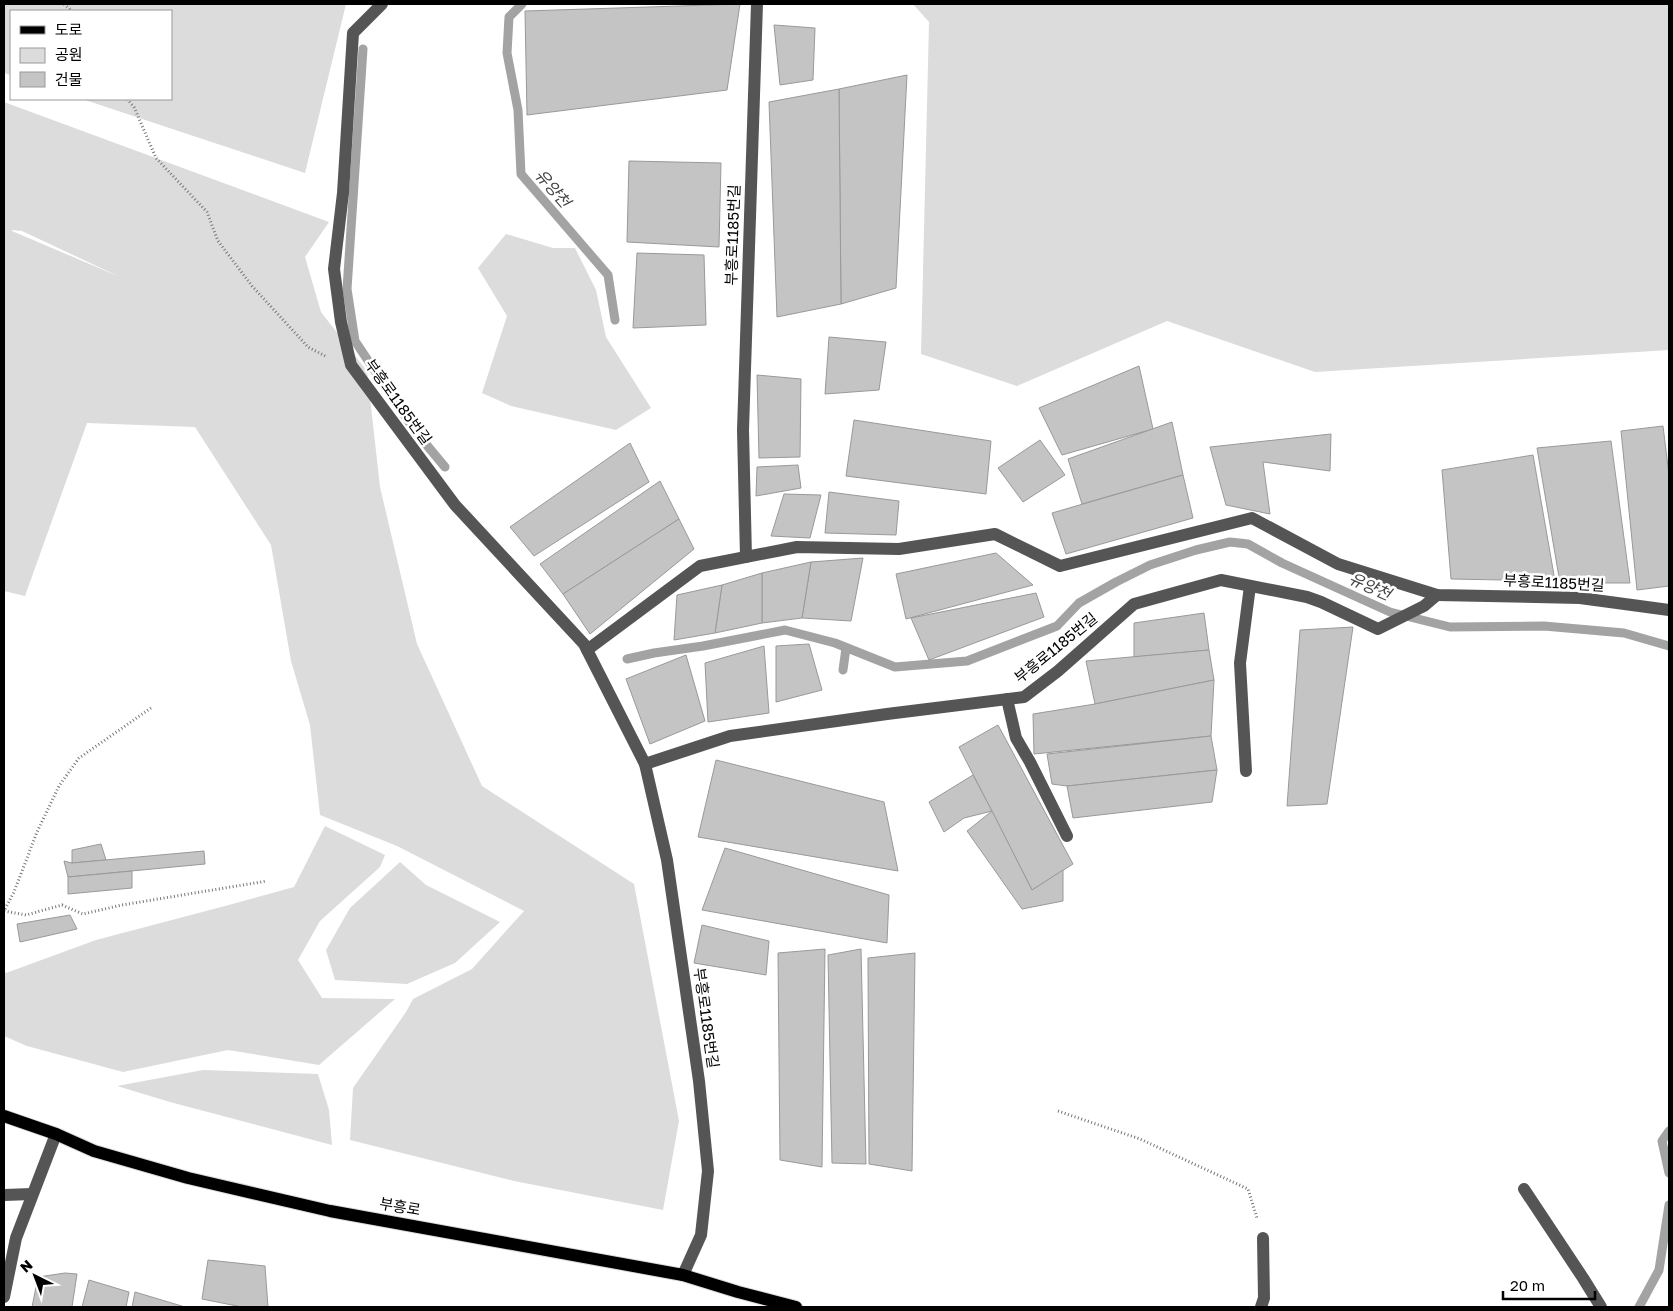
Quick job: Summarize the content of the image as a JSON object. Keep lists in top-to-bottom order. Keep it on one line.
{"streets":{"main road":["부흥로"],"street":["부흥로1185번길"]},"crossings":[["부흥로1185번길","부흥로"]],"water":["유양천"],"legend":["도로","공원","건물"],"scale_bar":"20 m","north":"top left"}
